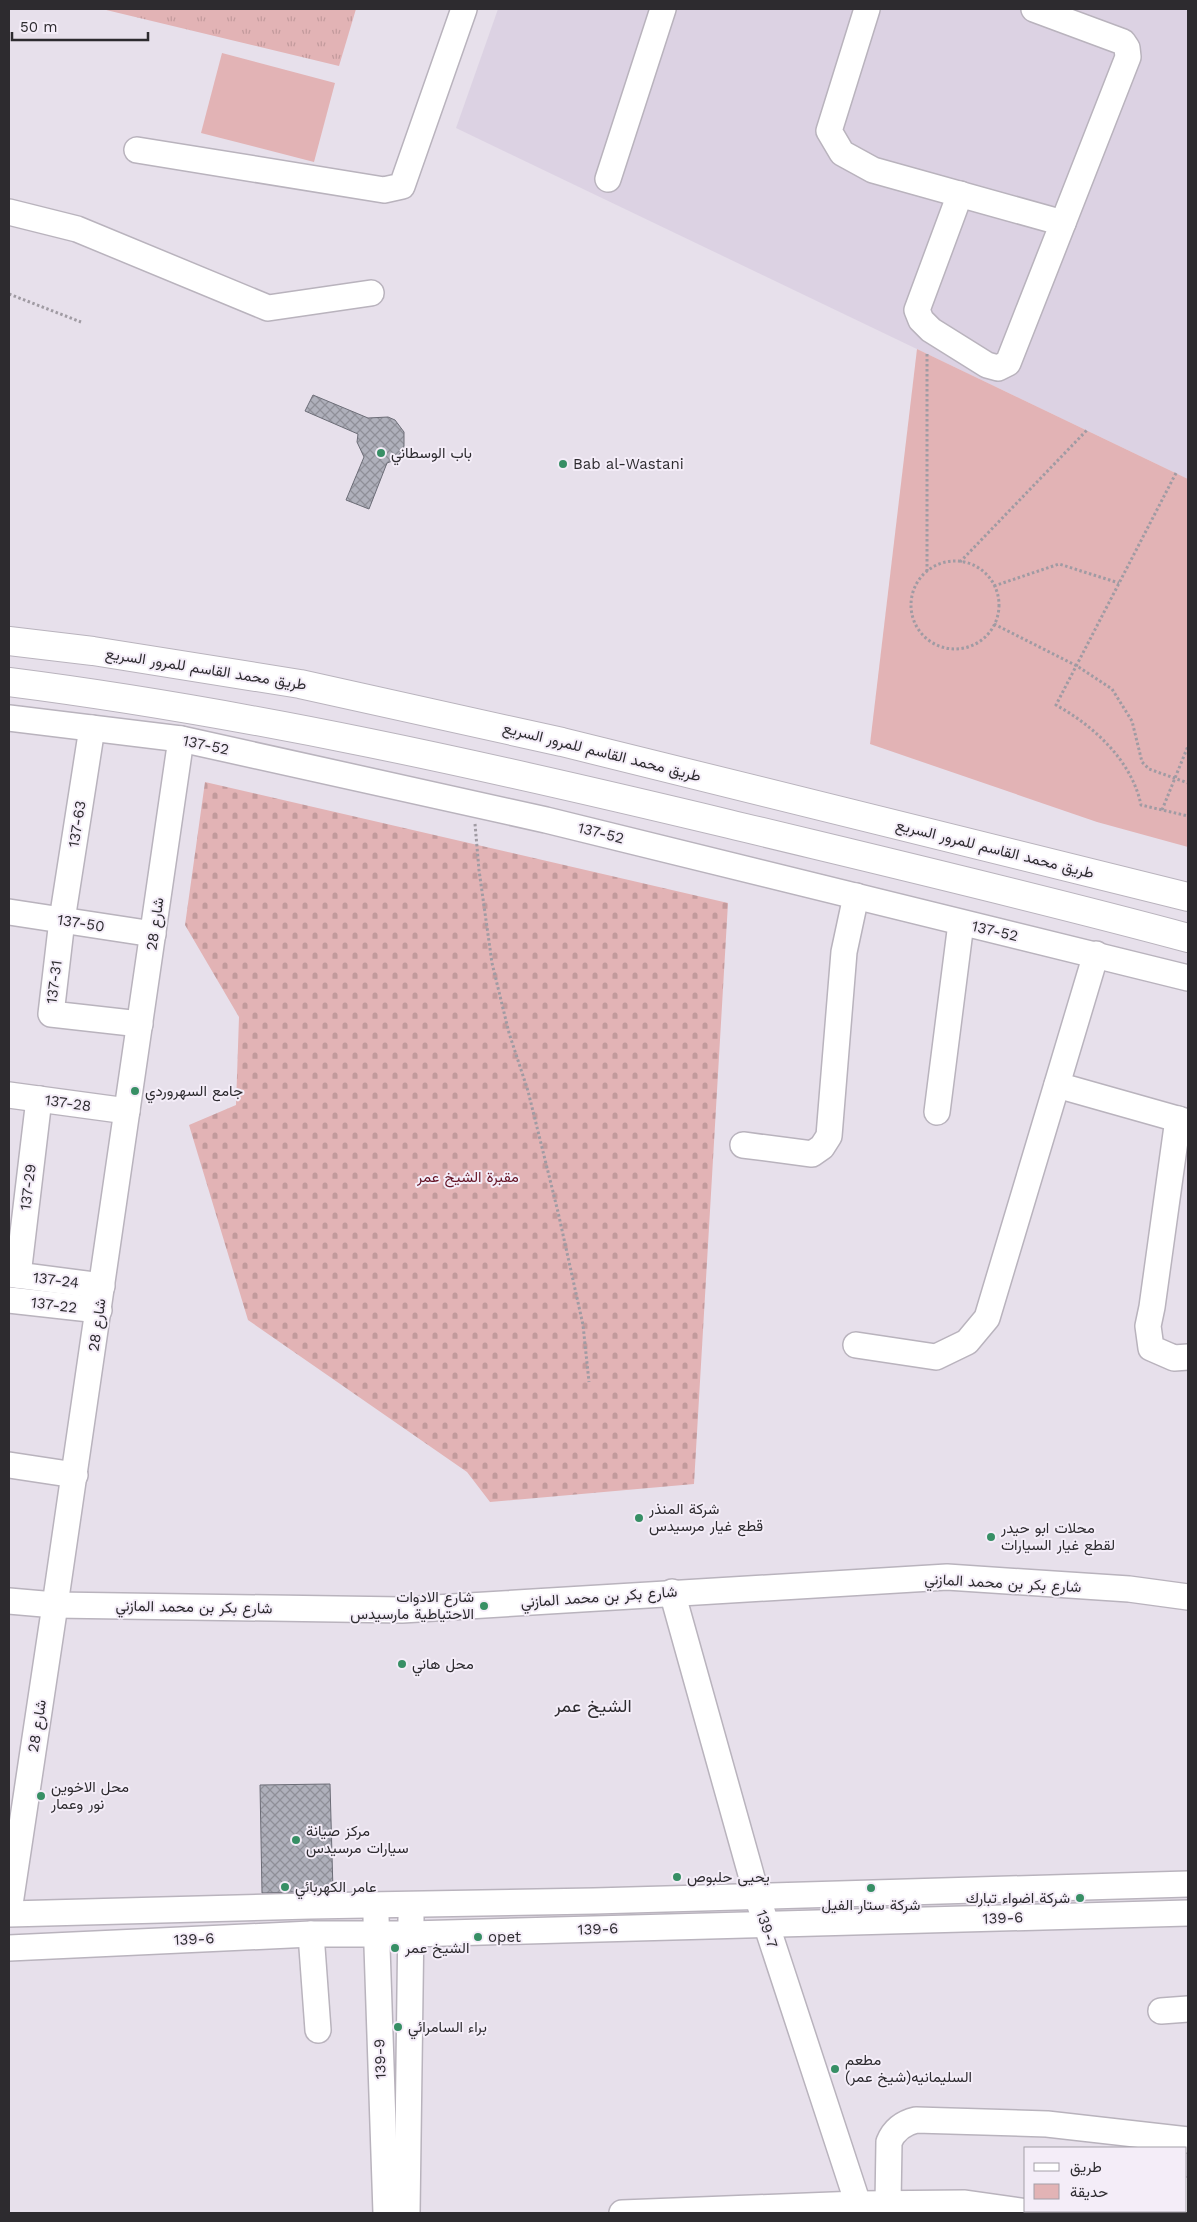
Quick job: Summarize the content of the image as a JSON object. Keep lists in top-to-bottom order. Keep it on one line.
{"streets":{"highway":["طريق محمد القاسم للمرور السريع"],"street":["137-52","137-63","137-50","شارع 28","137-31","137-28","137-29","137-24","137-22","شارع بكر بن محمد المازني","139-6","139-7","139-9"]},"crossings":[["137-52","137-63"],["137-52","شارع 28"],["137-63","137-50"],["137-63","137-31"],["137-50","شارع 28"],["137-50","137-31"],["شارع 28","137-31"],["شارع 28","137-28"],["شارع 28","137-24"],["شارع 28","137-22"],["شارع 28","شارع بكر بن محمد المازني"],["شارع 28","139-6"],["137-28","137-29"],["137-29","137-24"],["شارع بكر بن محمد المازني","139-7"],["139-6","139-7"],["139-6","139-9"]],"districts":["الشيخ عمر"],"parks":["مقبرة الشيخ عمر"],"places":["باب الوسطاني","Bab al-Wastani","جامع السهروردي","شركة المنذر قطع غيار مرسيدس","محلات ابو حيدر لقطع غيار السيارات","شارع الادوات الاحتياطية مارسيدس","محل هاني","محل الاخوين نور وعمار","مركز صيانة سيارات مرسيدس","يحيى حلبوص","عامر الكهربائي","شركة ستار الفيل","شركة اضواء تبارك","opet","الشيخ عمر","براء السامرائي","مطعم السليمانيه(شيخ عمر)"],"legend":["طريق","حديقة"],"scale_bar":"50 m"}
